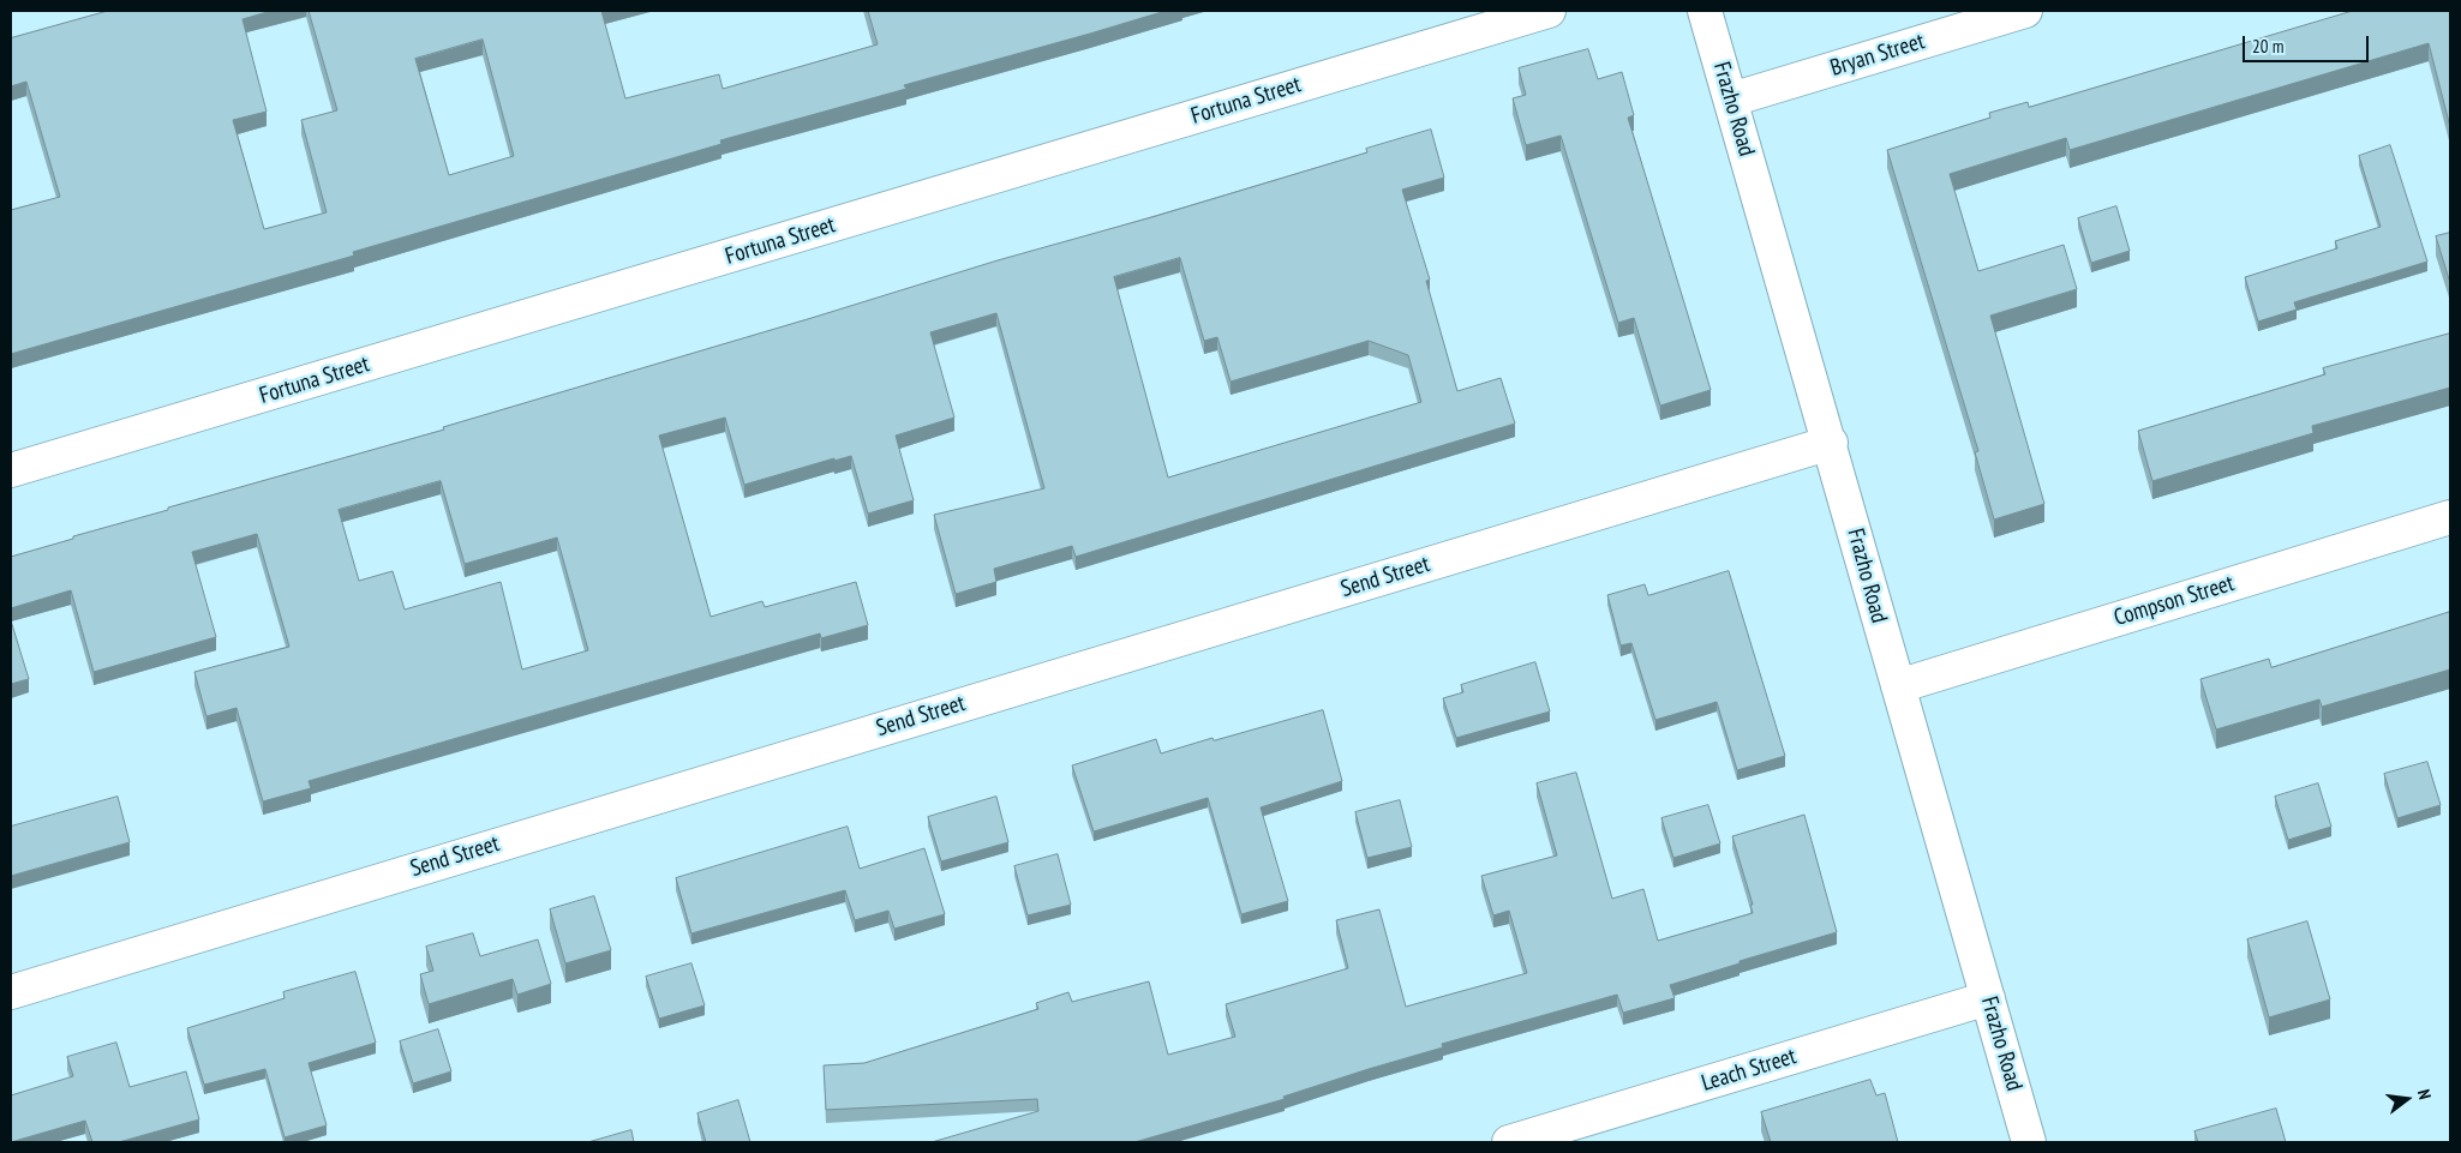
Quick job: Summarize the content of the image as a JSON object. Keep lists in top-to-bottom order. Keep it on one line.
{"streets":{"street":["Bryan Street","Fortuna Street","Frazho Road","Send Street","Compson Street","Leach Street"]},"crossings":[["Bryan Street","Frazho Road"],["Frazho Road","Send Street"],["Frazho Road","Compson Street"],["Frazho Road","Leach Street"]],"scale_bar":"20 m","north":"right"}
